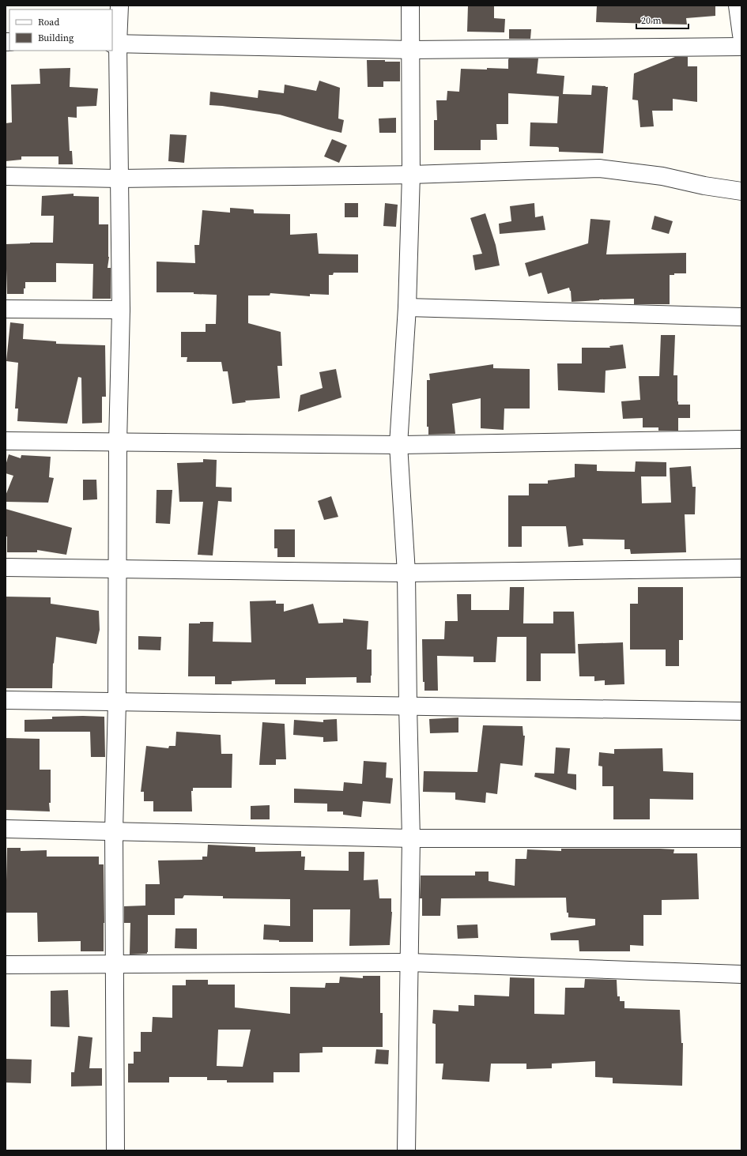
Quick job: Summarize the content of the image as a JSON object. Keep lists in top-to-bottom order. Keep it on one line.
{"legend":["Road","Building"],"scale_bar":"20 m"}
